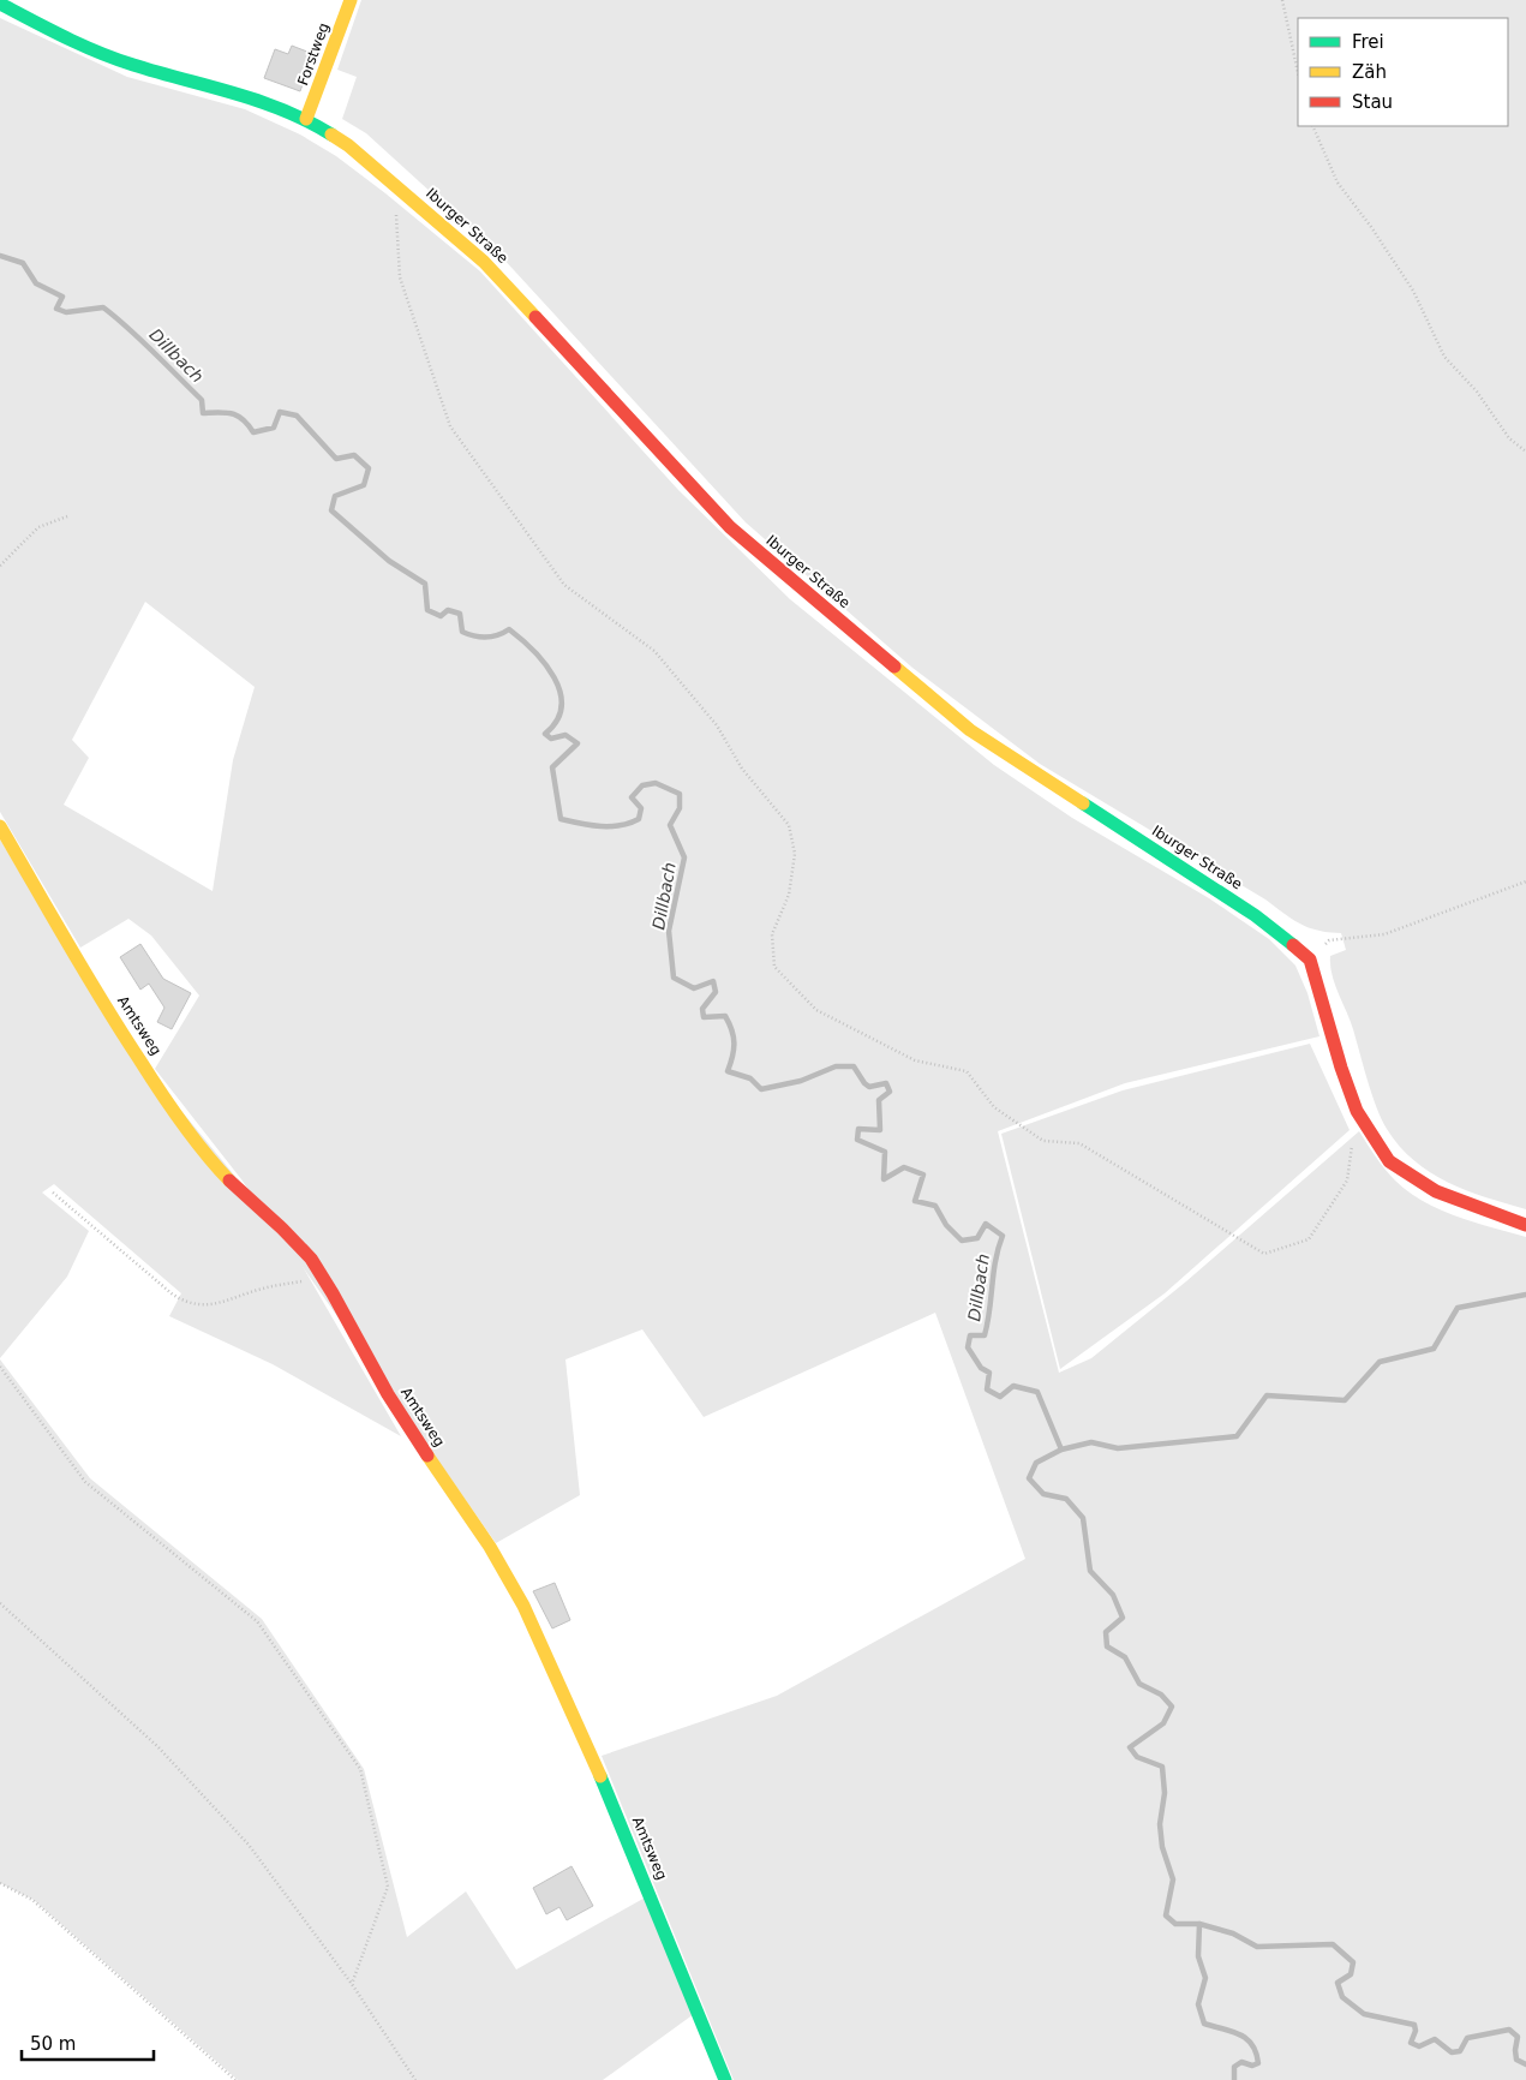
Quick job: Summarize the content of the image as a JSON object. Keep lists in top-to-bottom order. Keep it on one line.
{"streets":{"main road":["Forstweg","Iburger Straße","Amtsweg"]},"crossings":[["Forstweg","Iburger Straße"]],"water":["Dillbach"],"legend":["Frei","Zäh","Stau"],"scale_bar":"50 m"}
